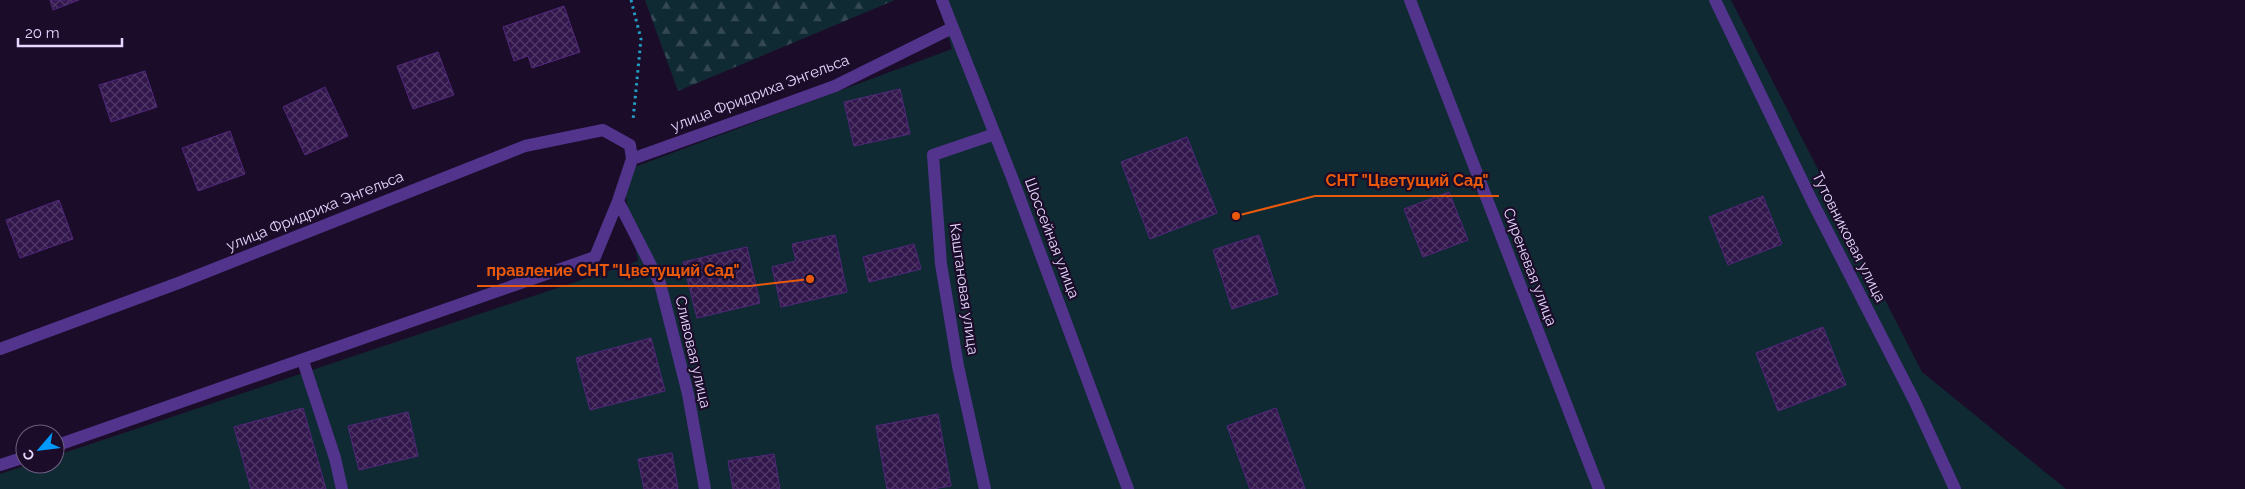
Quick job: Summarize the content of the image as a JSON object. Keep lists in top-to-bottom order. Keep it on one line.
{"streets":{"street":["улица Фридриха Энгельса","Тутовниковая улица","Шоссейная улица","Сиреневая улица","Каштановая улица","Сливовая улица"]},"crossings":[["улица Фридриха Энгельса","Шоссейная улица"],["Шоссейная улица","Каштановая улица"]],"places":["СНТ \"Цветущий Сад\"","правление СНТ \"Цветущий Сад\""],"scale_bar":"20 m","north":"bottom left"}
